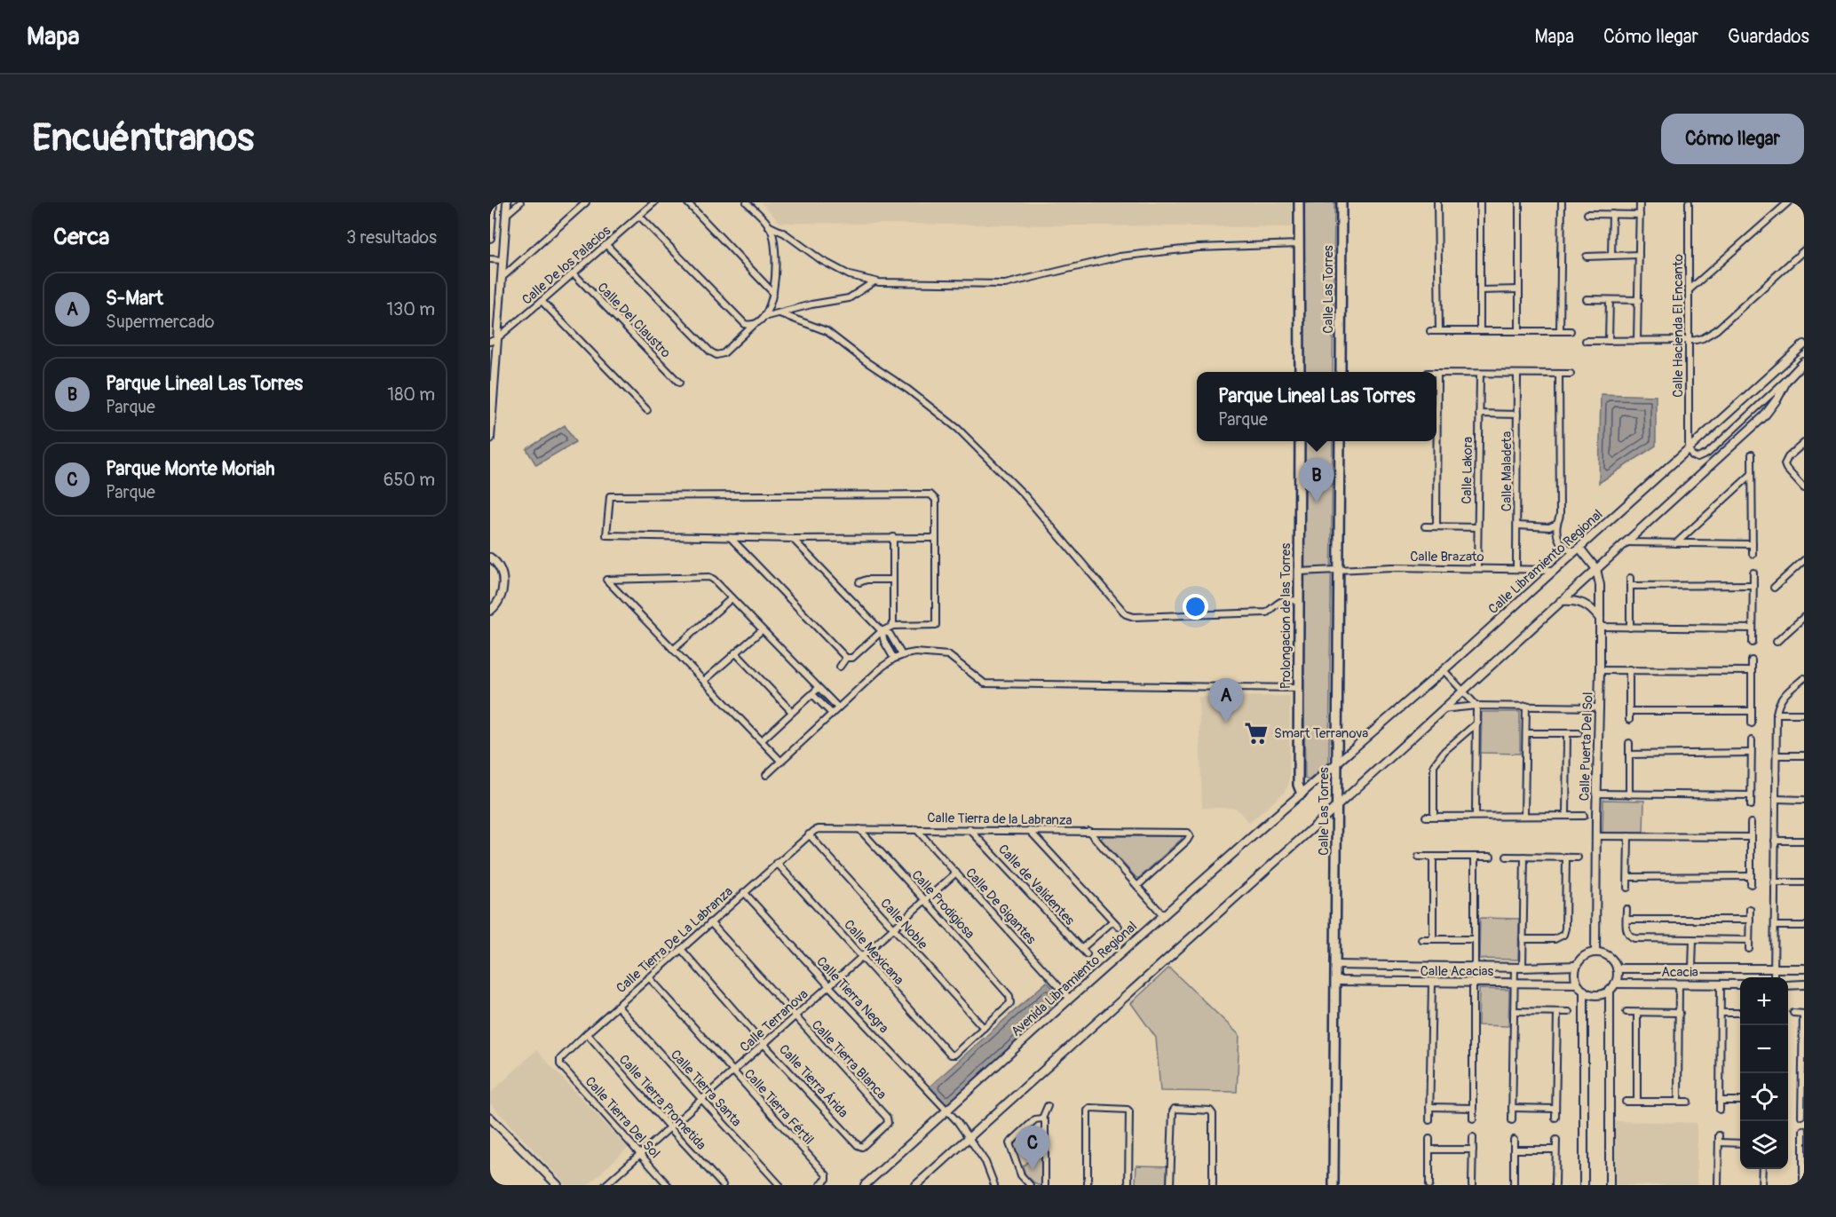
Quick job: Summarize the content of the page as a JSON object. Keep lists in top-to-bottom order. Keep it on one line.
{"streets":{"main road":["Calle Las Torres","Prolongacion de las Torres"],"street":["Calle De los Palacios","Calle Del Claustro","Calle Hacienda El Encanto","Calle Lakora","Calle Maladeta","Calle Brazato","Calle Libramiento Regional","Calle Puerta Del Sol","Calle Tierra de la Labranza","Calle de Validentes","Calle Prodigiosa","Calle De Gigantes","Calle Noble","Calle Tierra De La Labranza","Calle Mexicana","Calle Acacias","Acacia","Avenida Libramiento Regional","Calle Tierra Negra","Calle Terranova","Calle Tierra Blanca","Calle Tierra Árida","Calle Tierra Santa","Calle Tierra Prometida","Calle Tierra Fértil","Calle Tierra Del Sol"]},"crossings":[["Calle De los Palacios","Calle Del Claustro"],["Calle Las Torres","Calle Brazato"],["Calle Las Torres","Calle Libramiento Regional"],["Calle Las Torres","Calle Acacias"],["Calle Hacienda El Encanto","Calle Libramiento Regional"],["Calle Lakora","Calle Brazato"],["Calle Maladeta","Calle Brazato"],["Calle Brazato","Calle Libramiento Regional"],["Calle Brazato","Prolongacion de las Torres"],["Calle Libramiento Regional","Prolongacion de las Torres"],["Calle Libramiento Regional","Avenida Libramiento Regional"],["Prolongacion de las Torres","Avenida Libramiento Regional"],["Calle Puerta Del Sol","Calle Acacias"],["Calle Puerta Del Sol","Acacia"],["Calle Tierra de la Labranza","Calle de Validentes"],["Calle Tierra de la Labranza","Calle Prodigiosa"],["Calle Tierra de la Labranza","Calle De Gigantes"],["Calle Tierra de la Labranza","Calle Noble"],["Calle Tierra de la Labranza","Calle Tierra De La Labranza"],["Calle Prodigiosa","Calle Noble"],["Calle Prodigiosa","Calle Mexicana"],["Calle Prodigiosa","Calle Terranova"],["Calle De Gigantes","Avenida Libramiento Regional"],["Calle De Gigantes","Calle Terranova"],["Calle Noble","Calle Tierra De La Labranza"],["Calle Noble","Calle Mexicana"],["Calle Noble","Calle Terranova"],["Calle Tierra De La Labranza","Calle Mexicana"],["Calle Tierra De La Labranza","Calle Tierra Negra"],["Calle Tierra De La Labranza","Calle Tierra Blanca"],["Calle Tierra De La Labranza","Calle Tierra Árida"],["Calle Tierra De La Labranza","Calle Tierra Santa"],["Calle Tierra De La Labranza","Calle Tierra Prometida"],["Calle Tierra De La Labranza","Calle Tierra Fértil"],["Calle Tierra De La Labranza","Calle Tierra Del Sol"],["Calle Mexicana","Calle Terranova"],["Calle Acacias","Acacia"],["Avenida Libramiento Regional","Calle Tierra Negra"],["Calle Tierra Negra","Calle Terranova"],["Calle Terranova","Calle Tierra Blanca"],["Calle Terranova","Calle Tierra Árida"],["Calle Terranova","Calle Tierra Santa"],["Calle Terranova","Calle Tierra Prometida"],["Calle Terranova","Calle Tierra Fértil"],["Calle Terranova","Calle Tierra Del Sol"],["Calle Tierra Blanca","Calle Tierra Árida"]],"places":{"supermarket":["Smart Terranova"]},"page":{"header":"Mapa","nav":["Mapa","Cómo llegar","Guardados"],"buttons":"Cómo llegar","title":"Encuéntranos","heading":["Cerca","3 resultados"],"list":[{"mark":"A","name":"S-Mart","note":"Supermercado","value":"130 m"},{"mark":"B","name":"Parque Lineal Las Torres","note":"Parque","value":"180 m"},{"mark":"C","name":"Parque Monte Moriah","note":"Parque","value":"650 m"}],"popup":["Parque Lineal Las Torres","Parque"],"pins":["B","A","C"],"map_buttons":["+","−"]}}
